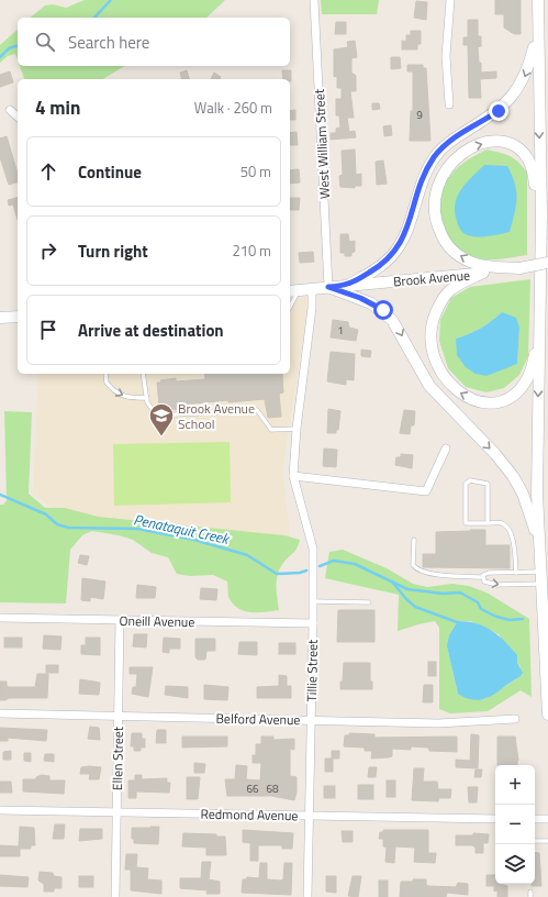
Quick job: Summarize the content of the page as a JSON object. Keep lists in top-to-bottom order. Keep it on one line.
{"streets":{"main road":["Brook Avenue"],"street":["West William Street","Oneill Avenue","Tillie Street","Belford Avenue","Ellen Street","Redmond Avenue"]},"crossings":[["West William Street","Brook Avenue"],["Brook Avenue","Tillie Street"],["Oneill Avenue","Tillie Street"],["Oneill Avenue","Ellen Street"],["Tillie Street","Belford Avenue"],["Tillie Street","Redmond Avenue"],["Belford Avenue","Ellen Street"],["Ellen Street","Redmond Avenue"]],"water":["Penataquit Creek"],"places":{"school or university":["Brook Avenue School"]},"house_numbers":["9","1","66","68"],"page":{"search":"Search here","heading":["4 min","Walk · 260 m"],"list":[["Continue","50 m"],["Turn right","210 m"],"Arrive at destination"],"map_buttons":["+","−"]}}
